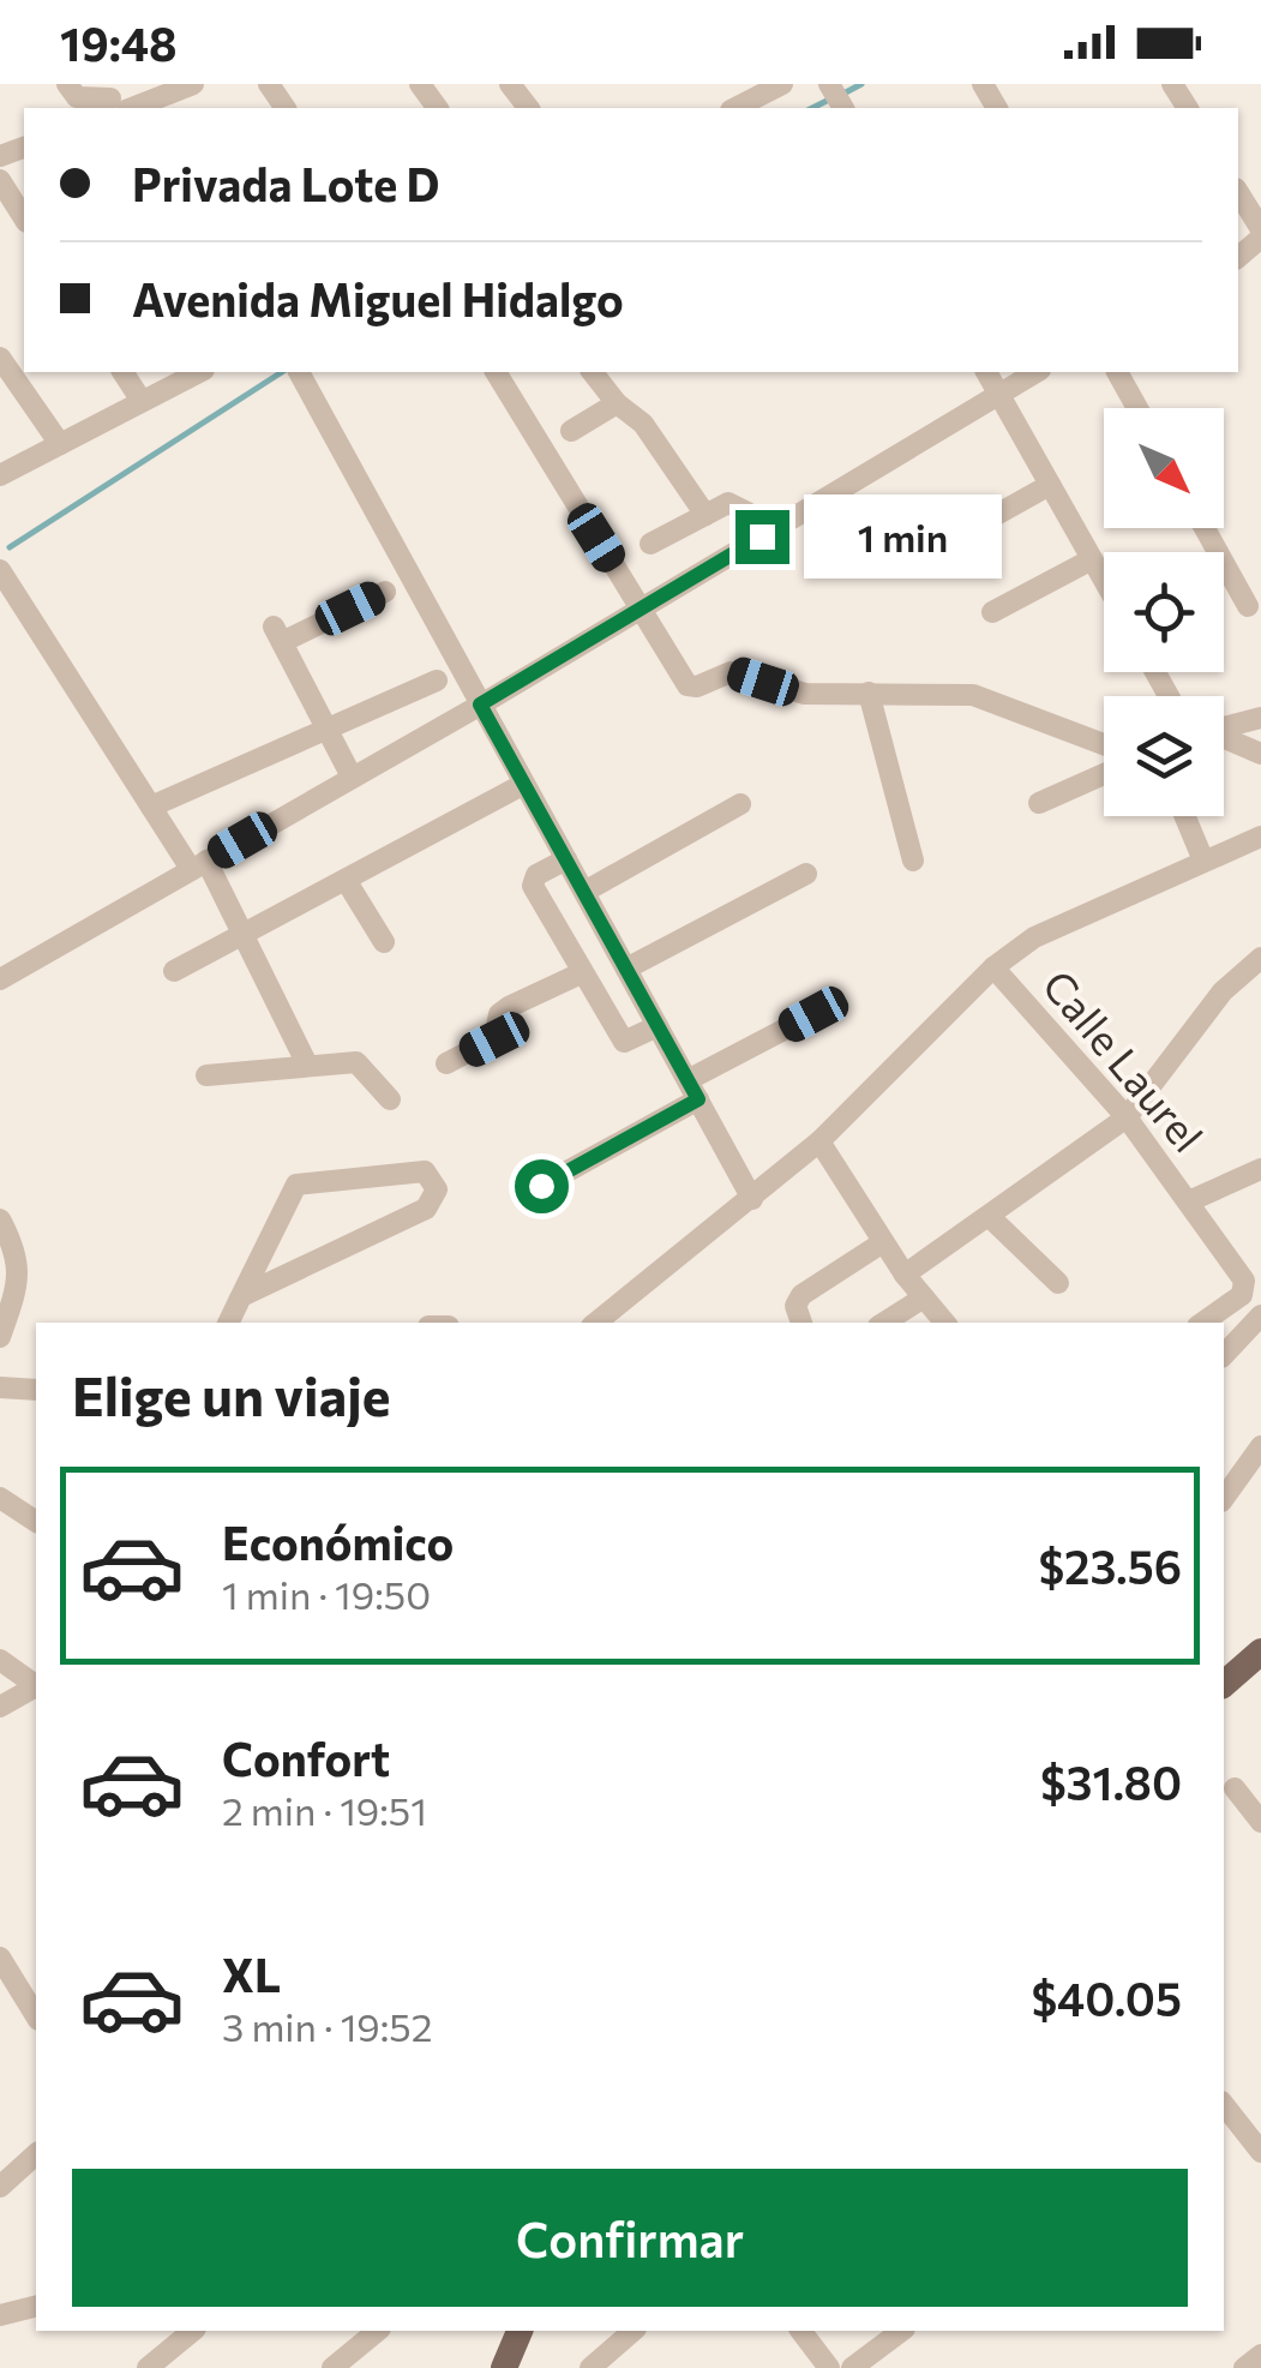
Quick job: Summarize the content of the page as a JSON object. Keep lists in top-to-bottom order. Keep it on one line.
{"streets":{"street":["Calle Laurel"]},"north":"bottom right","page":{"status":"19:48","banner":["Privada Lote D","Avenida Miguel Hidalgo"],"bubble":"1 min","heading":"Elige un viaje","list":[{"name":"Económico","note":"1 min · 19:50","value":"$23.56"},{"name":"Confort","note":"2 min · 19:51","value":"$31.80"},{"name":"XL","note":"3 min · 19:52","value":"$40.05"}],"buttons":"Confirmar"}}
